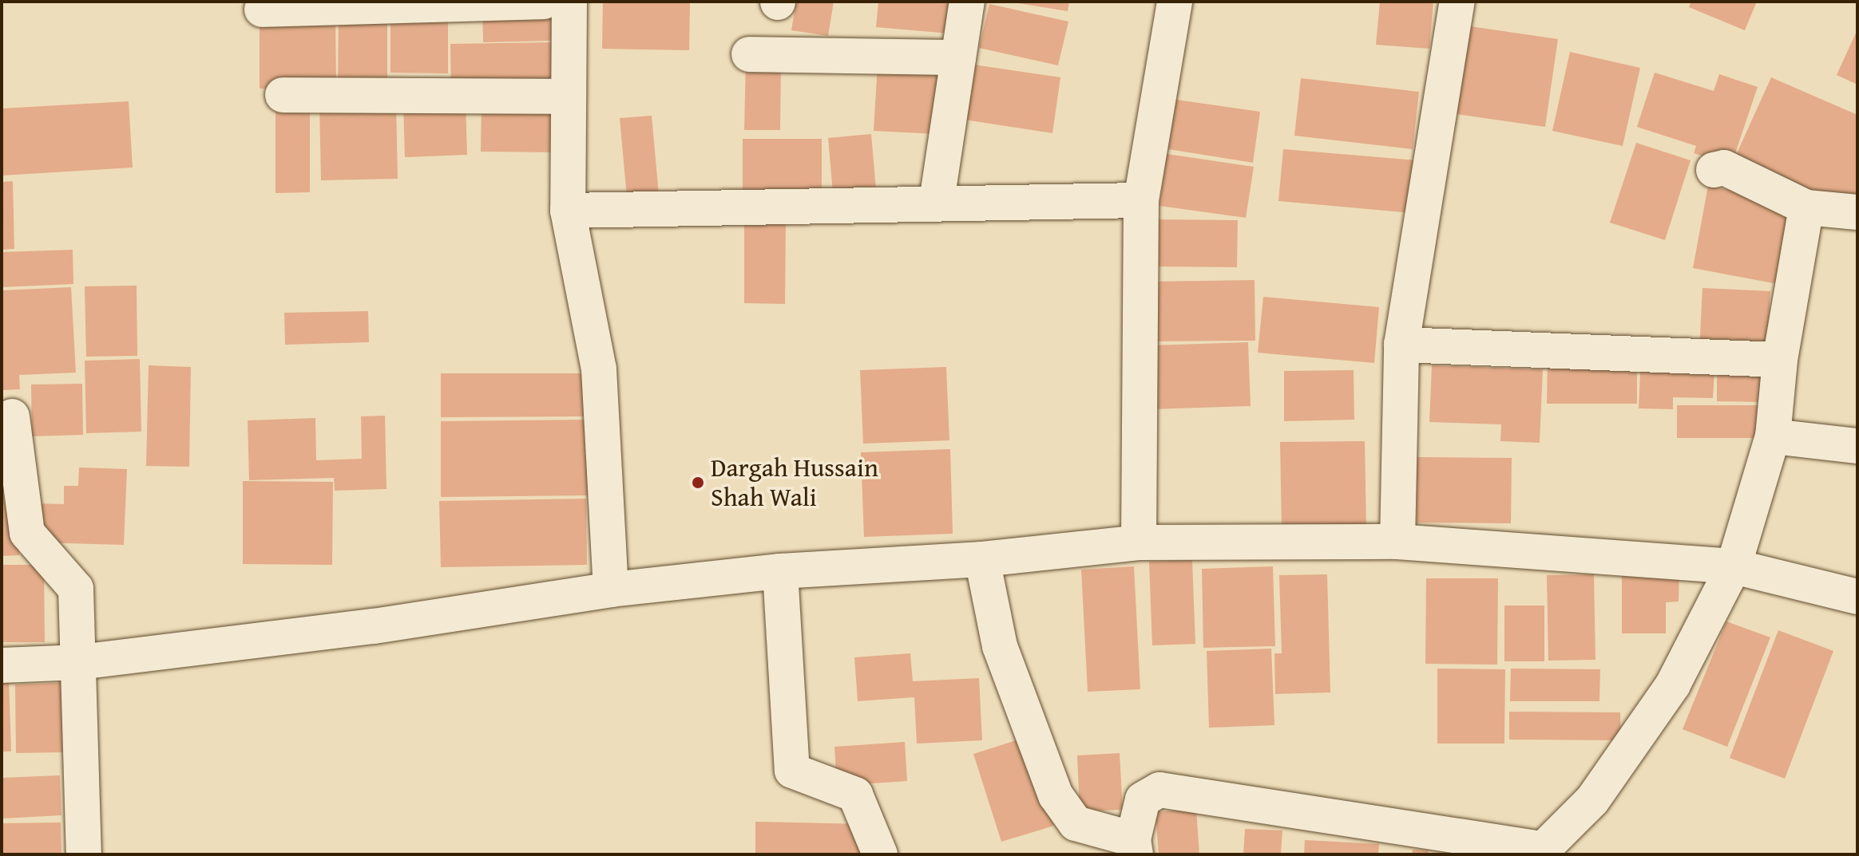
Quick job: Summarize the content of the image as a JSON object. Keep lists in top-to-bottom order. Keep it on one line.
{"places":["Dargah Hussain Shah Wali"]}
